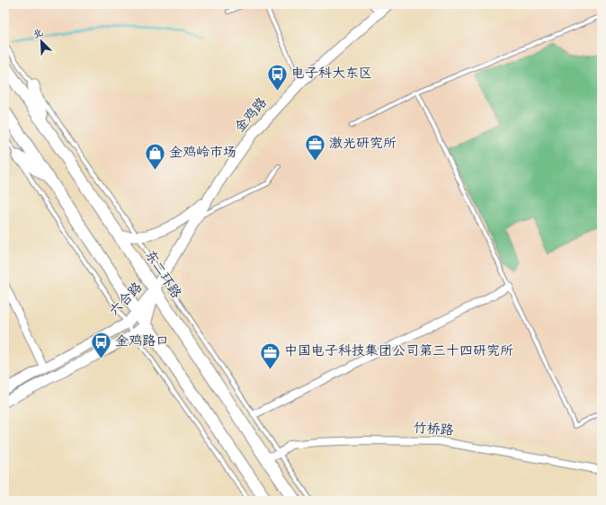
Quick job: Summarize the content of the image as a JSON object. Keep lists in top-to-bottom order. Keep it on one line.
{"streets":{"main road":["金鸡路","东二环路","六合路"],"street":["竹桥路"]},"crossings":[["金鸡路","东二环路"],["金鸡路","六合路"],["东二环路","六合路"],["东二环路","竹桥路"]],"places":{"bus stop":["电子科大东区","金鸡路口"],"office":["激光研究所","中国电子科技集团公司第三十四研究所"],"shop":["金鸡岭市场"]},"north":"top left"}
